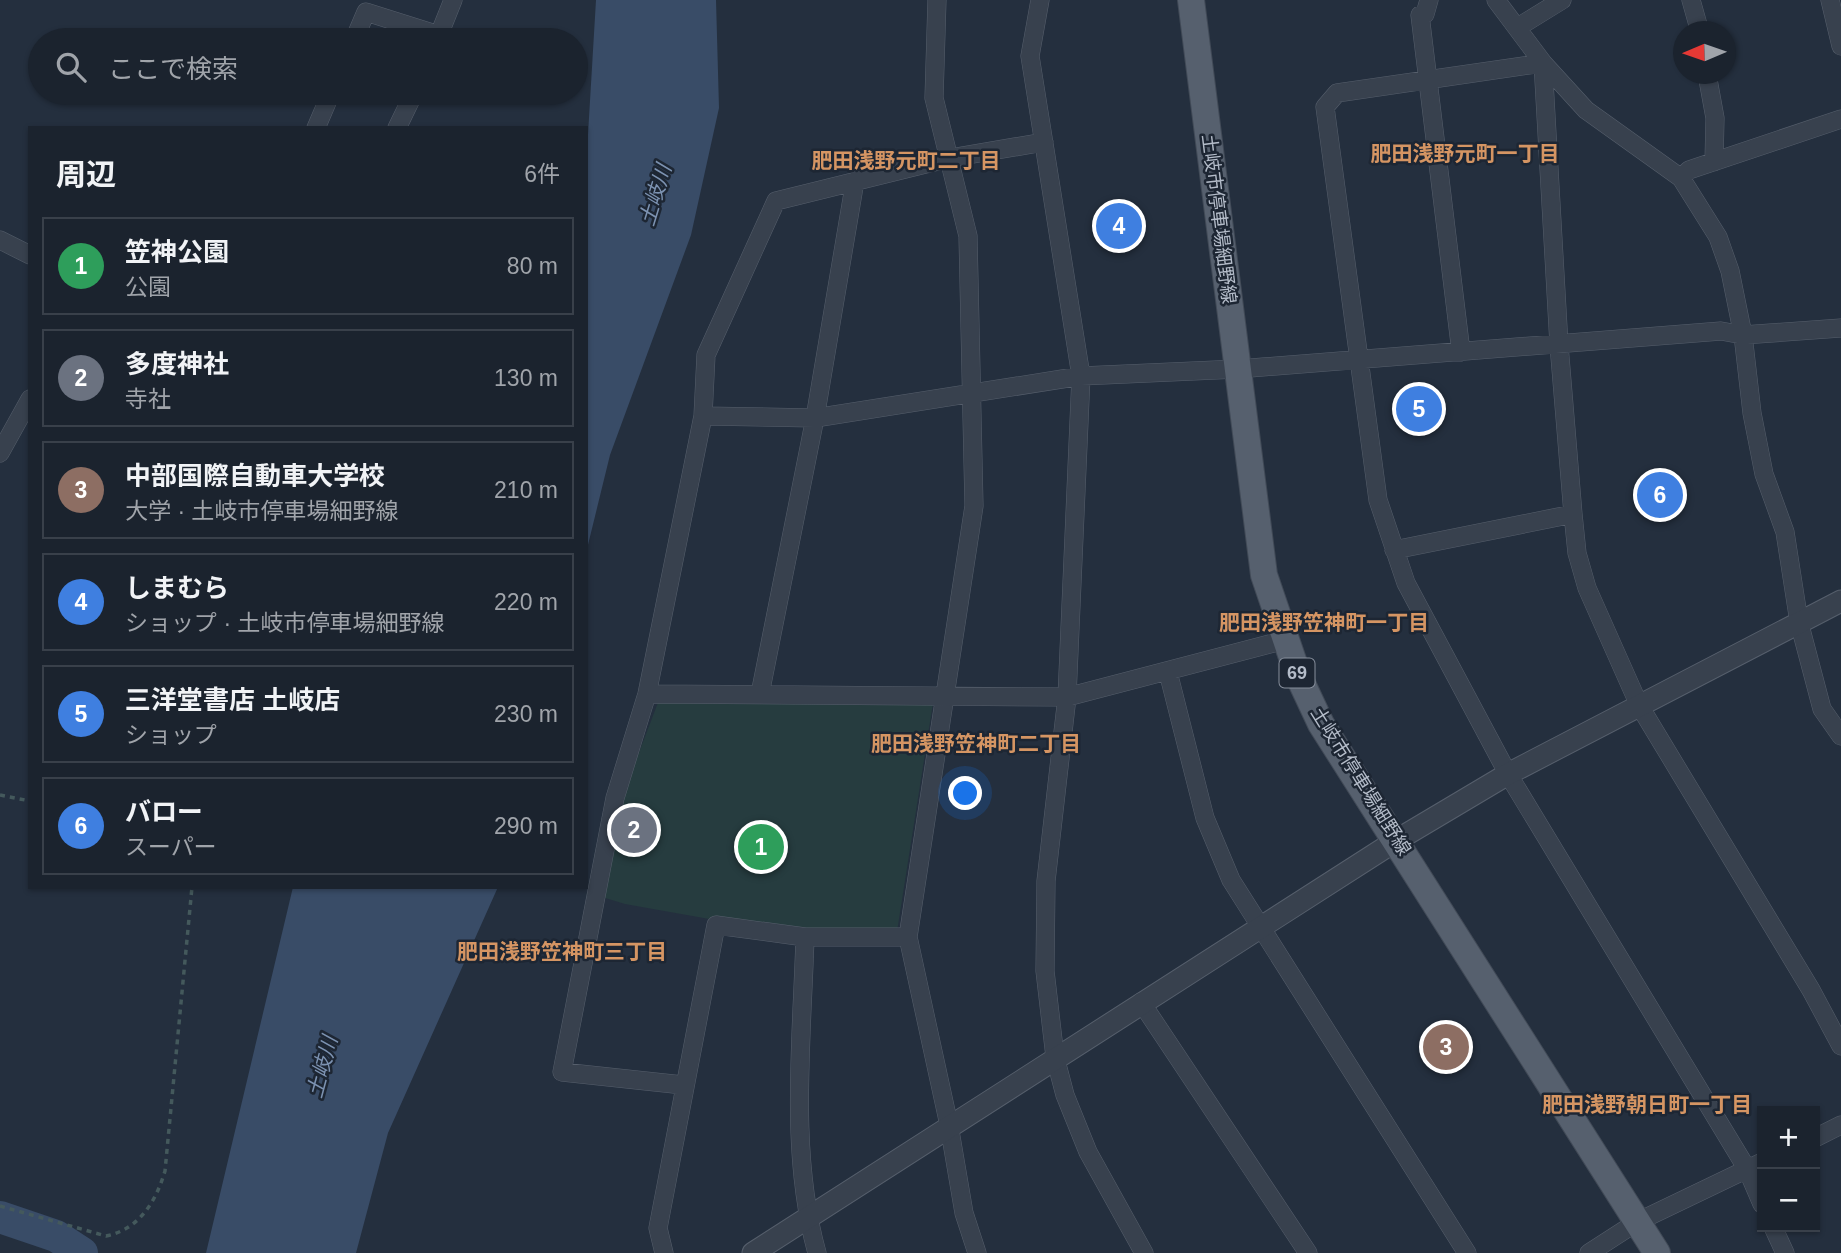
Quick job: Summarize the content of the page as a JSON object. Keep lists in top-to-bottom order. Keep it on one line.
{"streets":{"main road":["土岐市停車場細野線","69"]},"districts":["肥田浅野元町一丁目","肥田浅野元町二丁目","肥田浅野笠神町一丁目","肥田浅野笠神町二丁目","肥田浅野笠神町三丁目","肥田浅野朝日町一丁目"],"water":["土岐川"],"north":"left","page":{"search":"ここで検索","heading":["周辺","6件"],"pins":["4","5","6","2","1","3"],"list":[{"mark":"1","name":"笠神公園","note":"公園","value":"80 m"},{"mark":"2","name":"多度神社","note":"寺社","value":"130 m"},{"mark":"3","name":"中部国際自動車大学校","note":"大学 · 土岐市停車場細野線","value":"210 m"},{"mark":"4","name":"しまむら","note":"ショップ · 土岐市停車場細野線","value":"220 m"},{"mark":"5","name":"三洋堂書店 土岐店","note":"ショップ","value":"230 m"},{"mark":"6","name":"バロー","note":"スーパー","value":"290 m"}],"map_buttons":["+","−"]}}
